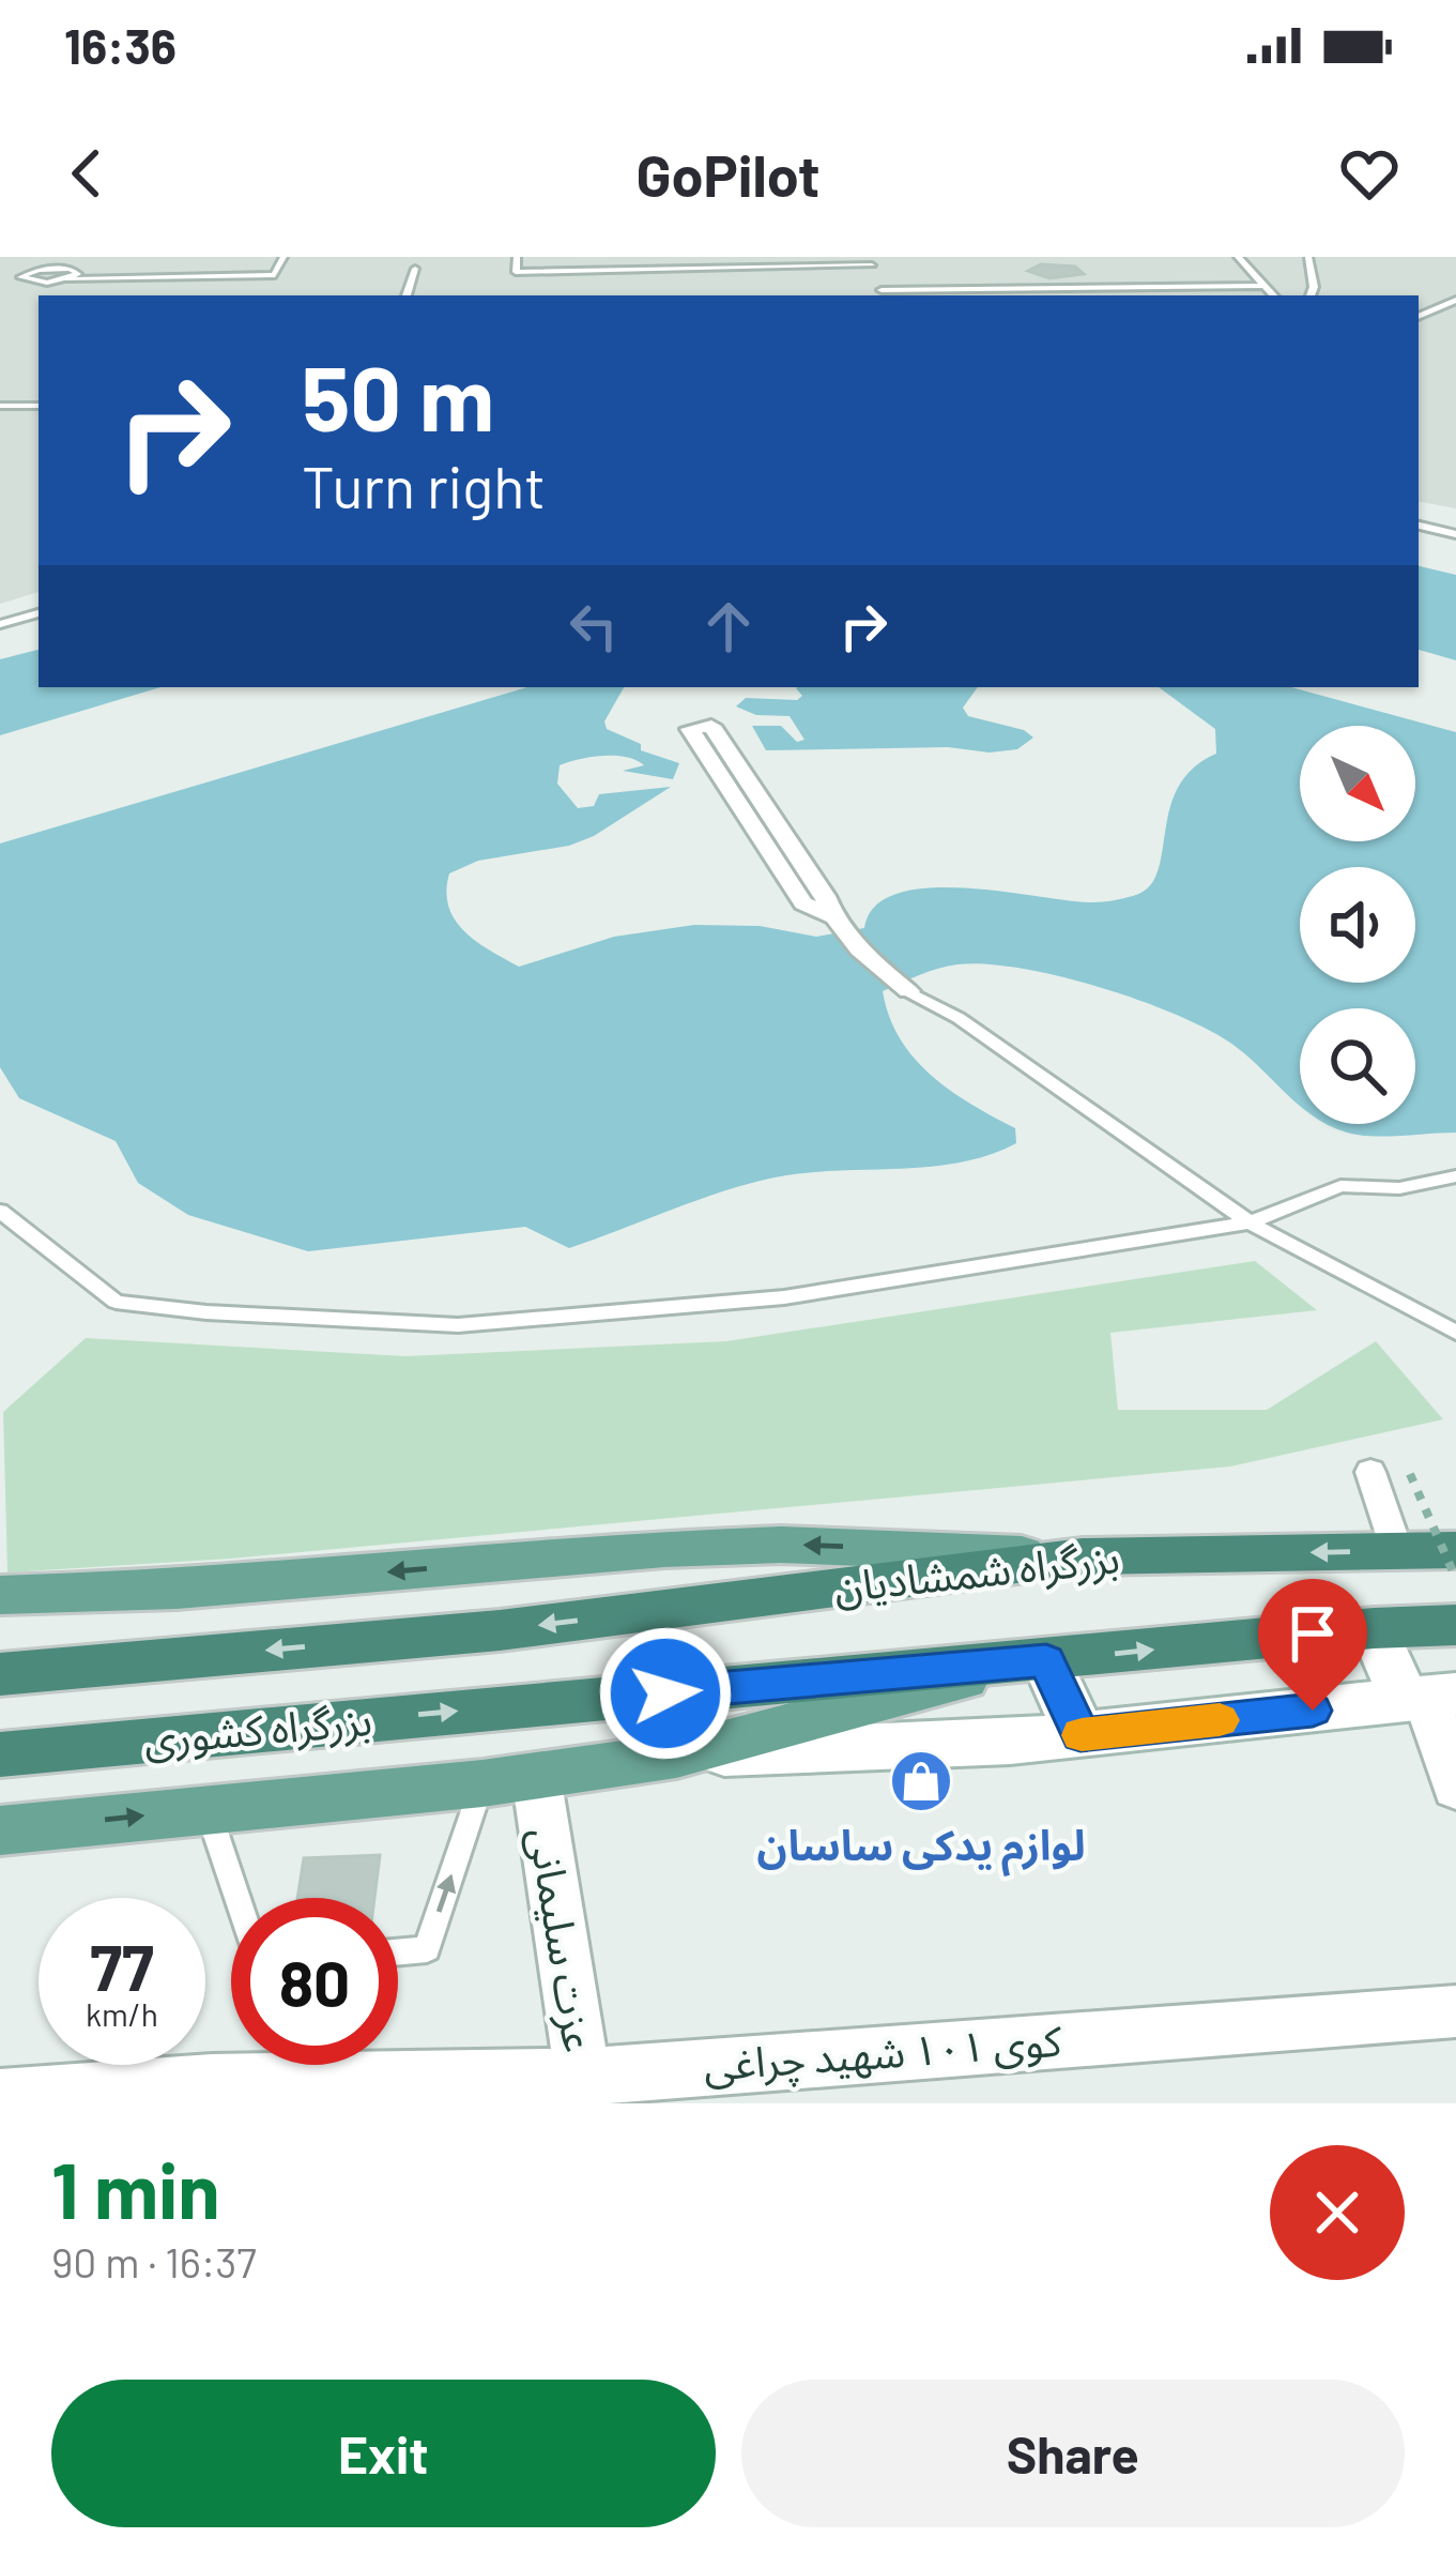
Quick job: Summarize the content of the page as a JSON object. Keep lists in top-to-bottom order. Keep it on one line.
{"streets":{"highway":["بزرگراه شمشادیان","بزرگراه کشوری"],"street":["عزت سلیمانی","کوی ۱۰۱ شهید چراغی"]},"crossings":[["عزت سلیمانی","کوی ۱۰۱ شهید چراغی"]],"one_way":["بزرگراه شمشادیان","بزرگراه کشوری"],"places":{"shop":["لوازم یدکی ساسان"]},"north":"bottom right","page":{"status":"16:36","header":"GoPilot","turn":["50 m","Turn right"],"speed":"77 km/h","limit":"80","heading":["1 min","90 m · 16:37"],"buttons":["Exit","Share"]}}
